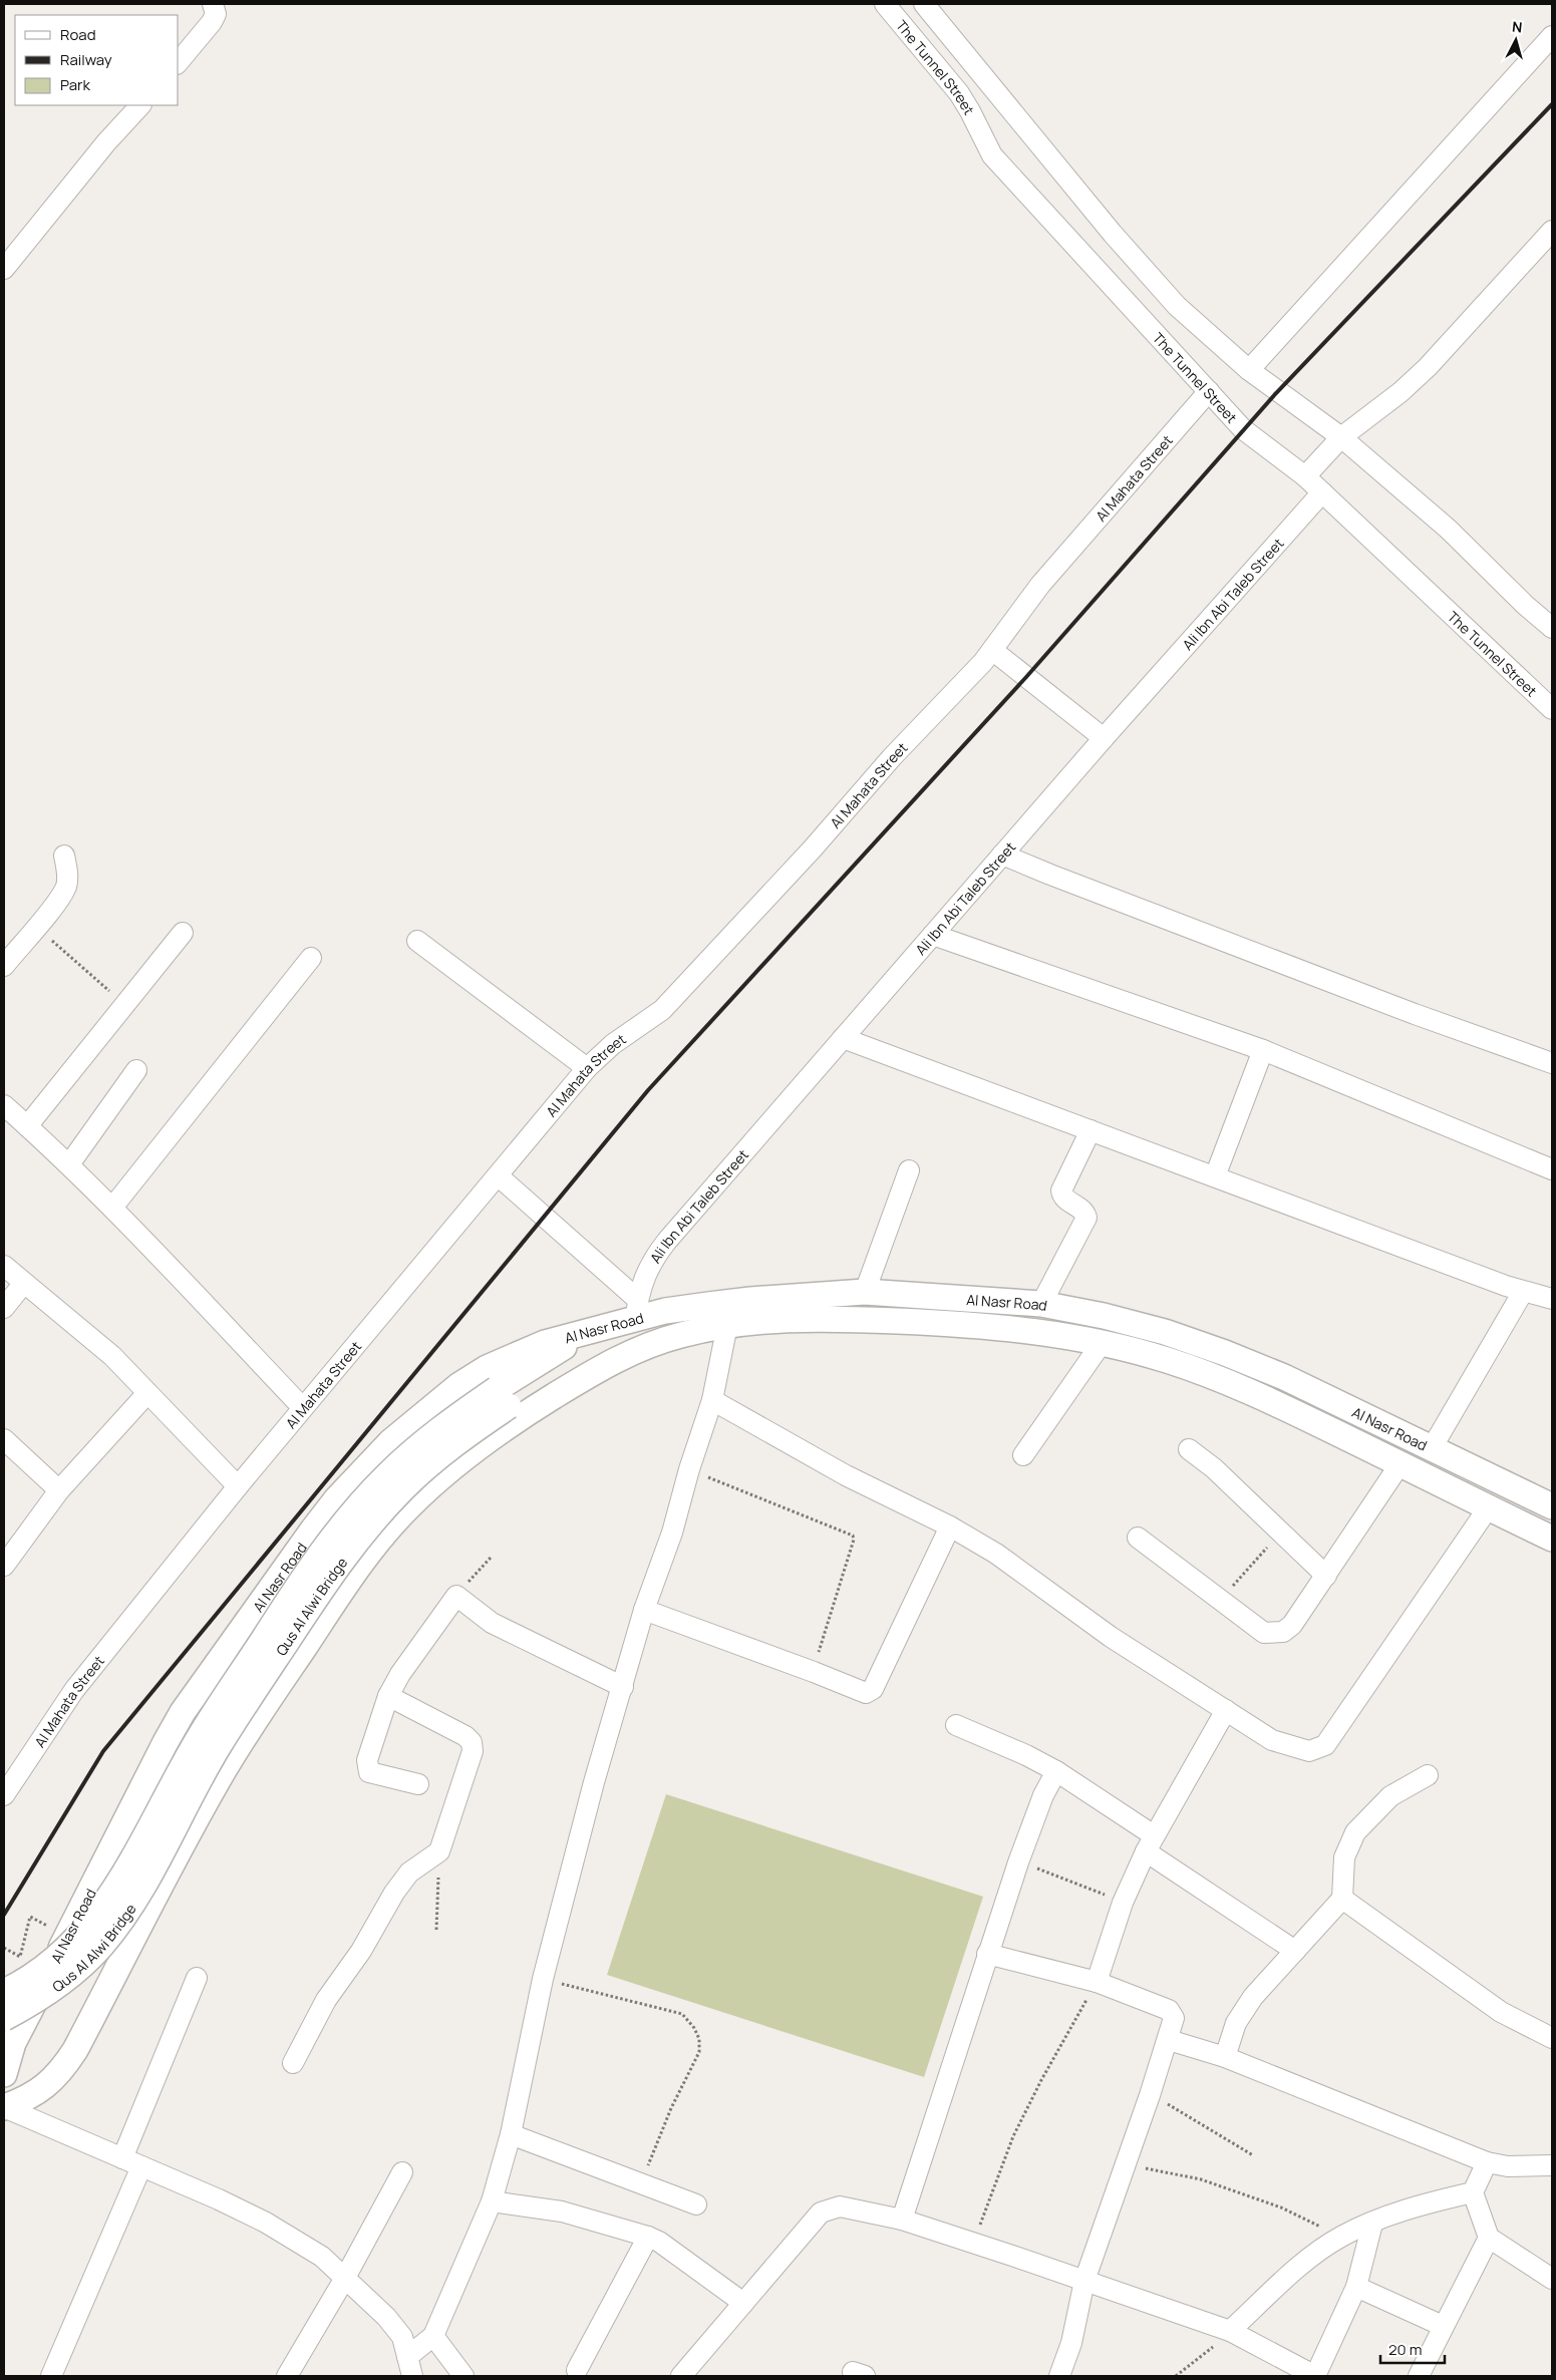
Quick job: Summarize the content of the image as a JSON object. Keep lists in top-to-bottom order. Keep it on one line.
{"streets":{"street":["The Tunnel Street","Al Mahata Street","Ali Ibn Abi Taleb Street","Al Nasr Road","Qus Al Alwi Bridge"]},"crossings":[["The Tunnel Street","Al Mahata Street"],["The Tunnel Street","Ali Ibn Abi Taleb Street"],["Ali Ibn Abi Taleb Street","Al Nasr Road"],["Al Nasr Road","Qus Al Alwi Bridge"]],"legend":["Road","Railway","Park"],"scale_bar":"20 m","north":"top"}
